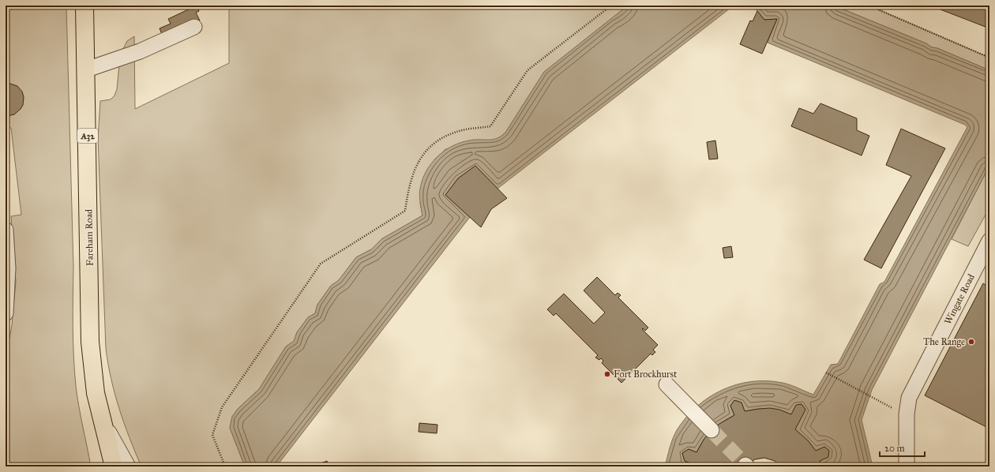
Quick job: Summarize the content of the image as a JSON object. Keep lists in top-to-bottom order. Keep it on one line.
{"streets":{"main road":["A32","Fareham Road"],"street":["Wingate Road"]},"places":["The Range","Fort Brockhurst"],"scale_bar":"20 m"}
